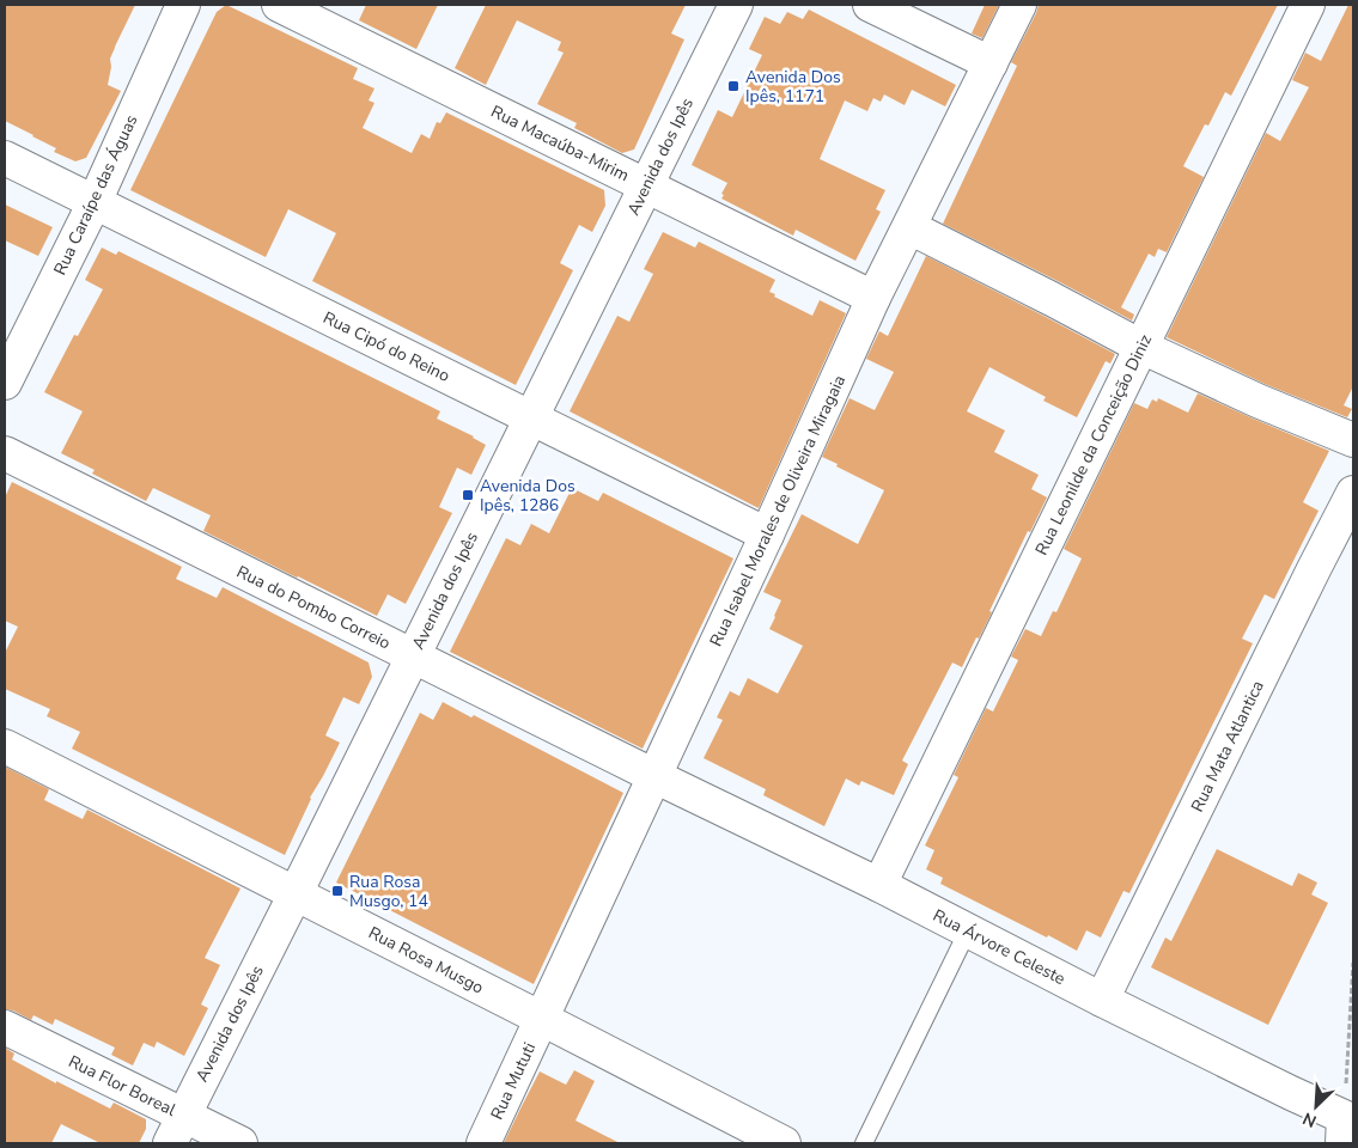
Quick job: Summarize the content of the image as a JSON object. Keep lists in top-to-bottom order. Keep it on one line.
{"streets":{"street":["Rua Macaúba-Mirim","Avenida dos Ipês","Rua Caraípe das Águas","Rua Cipó do Reino","Rua Leonilde da Conceição Diniz","Rua Isabel Morales de Oliveira Miragaia","Rua do Pombo Correio","Rua Mata Atlantica","Rua Árvore Celeste","Rua Rosa Musgo","Rua Mututi","Rua Flor Boreal"]},"crossings":[["Rua Macaúba-Mirim","Avenida dos Ipês"],["Rua Macaúba-Mirim","Rua Isabel Morales de Oliveira Miragaia"],["Avenida dos Ipês","Rua Cipó do Reino"],["Avenida dos Ipês","Rua do Pombo Correio"],["Avenida dos Ipês","Rua Rosa Musgo"],["Avenida dos Ipês","Rua Flor Boreal"],["Rua Caraípe das Águas","Rua Cipó do Reino"],["Rua Cipó do Reino","Rua Isabel Morales de Oliveira Miragaia"],["Rua Leonilde da Conceição Diniz","Rua Árvore Celeste"],["Rua Isabel Morales de Oliveira Miragaia","Rua do Pombo Correio"],["Rua Isabel Morales de Oliveira Miragaia","Rua Árvore Celeste"],["Rua Isabel Morales de Oliveira Miragaia","Rua Rosa Musgo"],["Rua Isabel Morales de Oliveira Miragaia","Rua Mututi"],["Rua do Pombo Correio","Rua Árvore Celeste"],["Rua Mata Atlantica","Rua Árvore Celeste"],["Rua Rosa Musgo","Rua Mututi"]],"places":{"transit":["Avenida Dos Ipês, 1171","Avenida Dos Ipês, 1286","Rua Rosa Musgo, 14"]},"north":"bottom left"}
